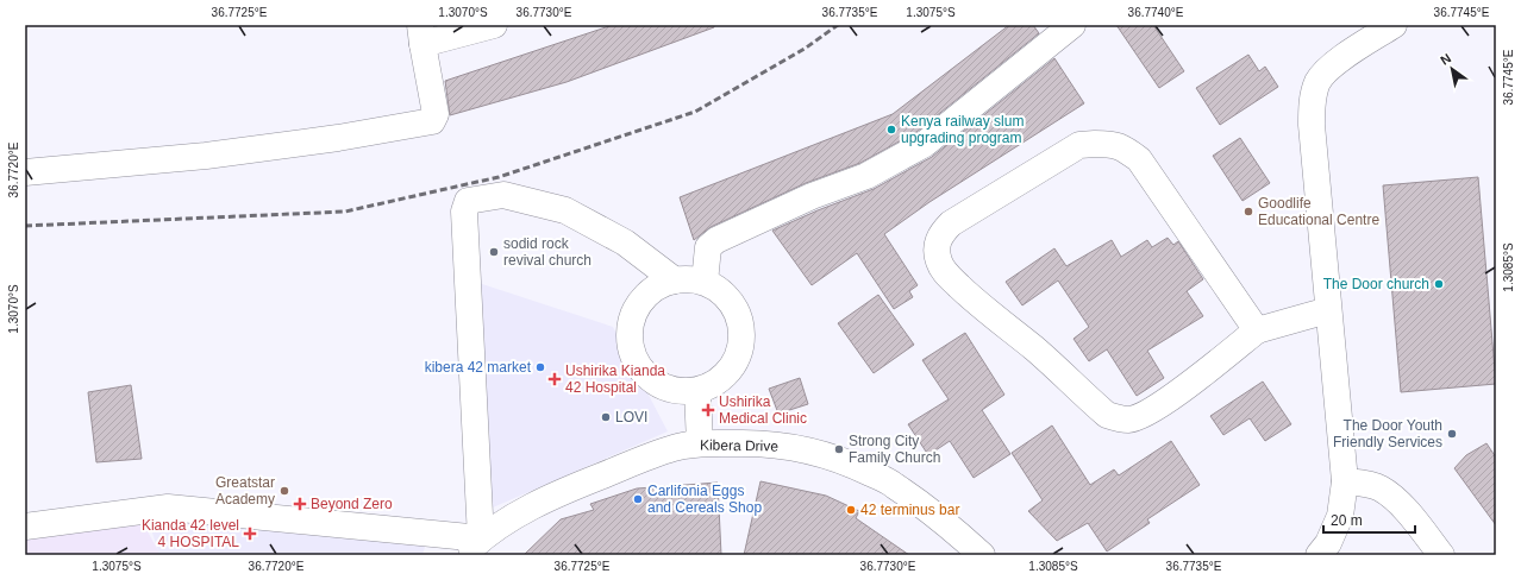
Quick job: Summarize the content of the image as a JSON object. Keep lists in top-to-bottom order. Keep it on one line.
{"streets":{"street":["Kibera Drive"]},"places":{"other":["Kenya railway slum upgrading program","Goodlife Educational Centre","sodid rock revival church","The Door church","kibera 42 market","LOVI","The Door Youth Friendly Services","Strong City Family Church","Greatstar Academy","Carlifonia Eggs and Cereals Shop","42 terminus bar"],"health":["Ushirika Kianda 42 Hospital","Ushirika Medical Clinic","Beyond Zero","Kianda 42 level 4 HOSPITAL"]},"scale_bar":"20 m","north":"top left","coordinates":["36.7725°E","1.3070°S","36.7730°E","36.7735°E","1.3075°S","36.7740°E","36.7745°E","36.7720°E","1.3085°S"]}
